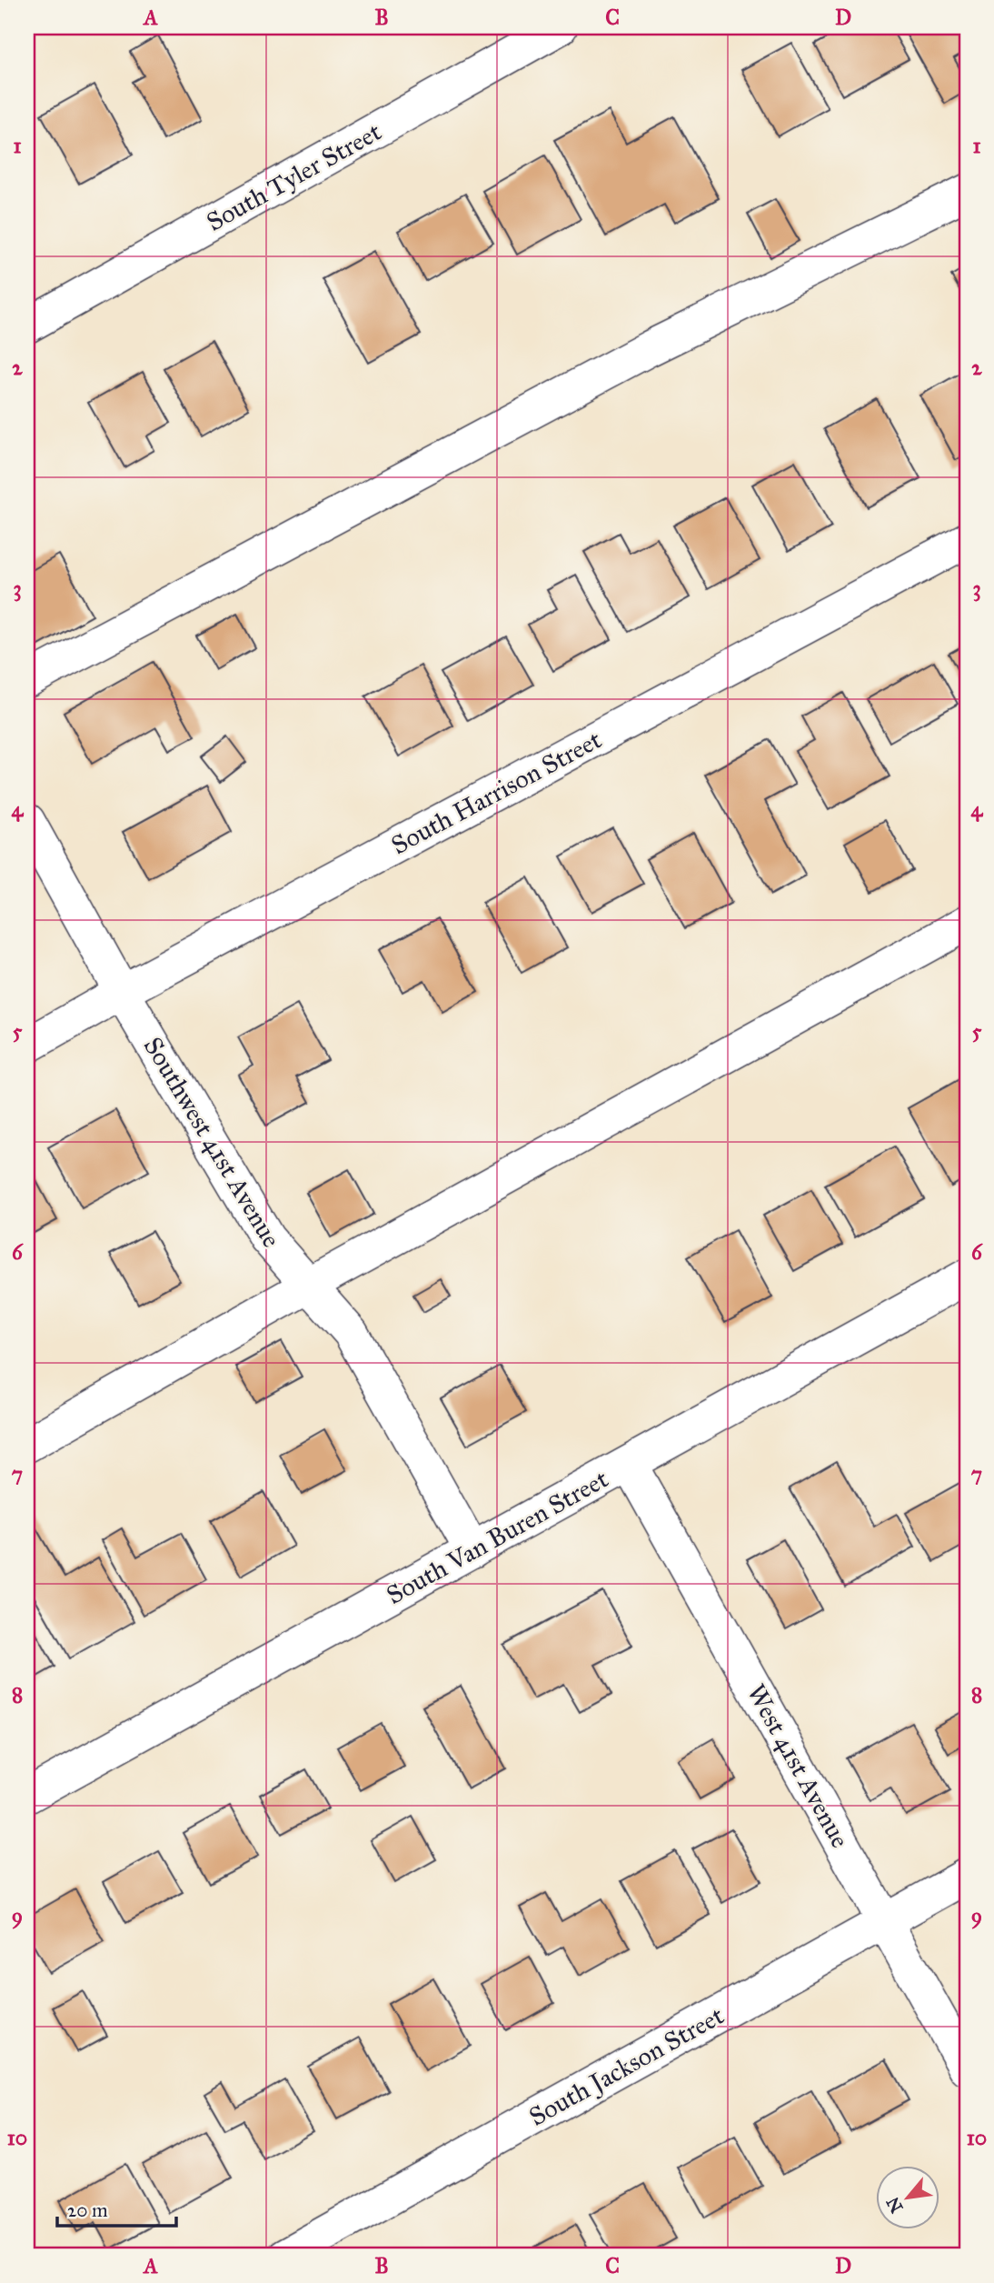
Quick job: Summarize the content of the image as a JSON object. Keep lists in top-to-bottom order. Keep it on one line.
{"streets":{"street":["South Tyler Street","South Harrison Street","Southwest 41st Avenue","South Van Buren Street","West 41st Avenue","South Jackson Street"]},"crossings":[["South Harrison Street","Southwest 41st Avenue"],["Southwest 41st Avenue","South Van Buren Street"],["South Van Buren Street","West 41st Avenue"],["West 41st Avenue","South Jackson Street"]],"scale_bar":"20 m","north":"bottom left","grid":{"columns":["A","B","C","D"],"rows":["1","2","3","4","5","6","7","8","9","10"]}}
